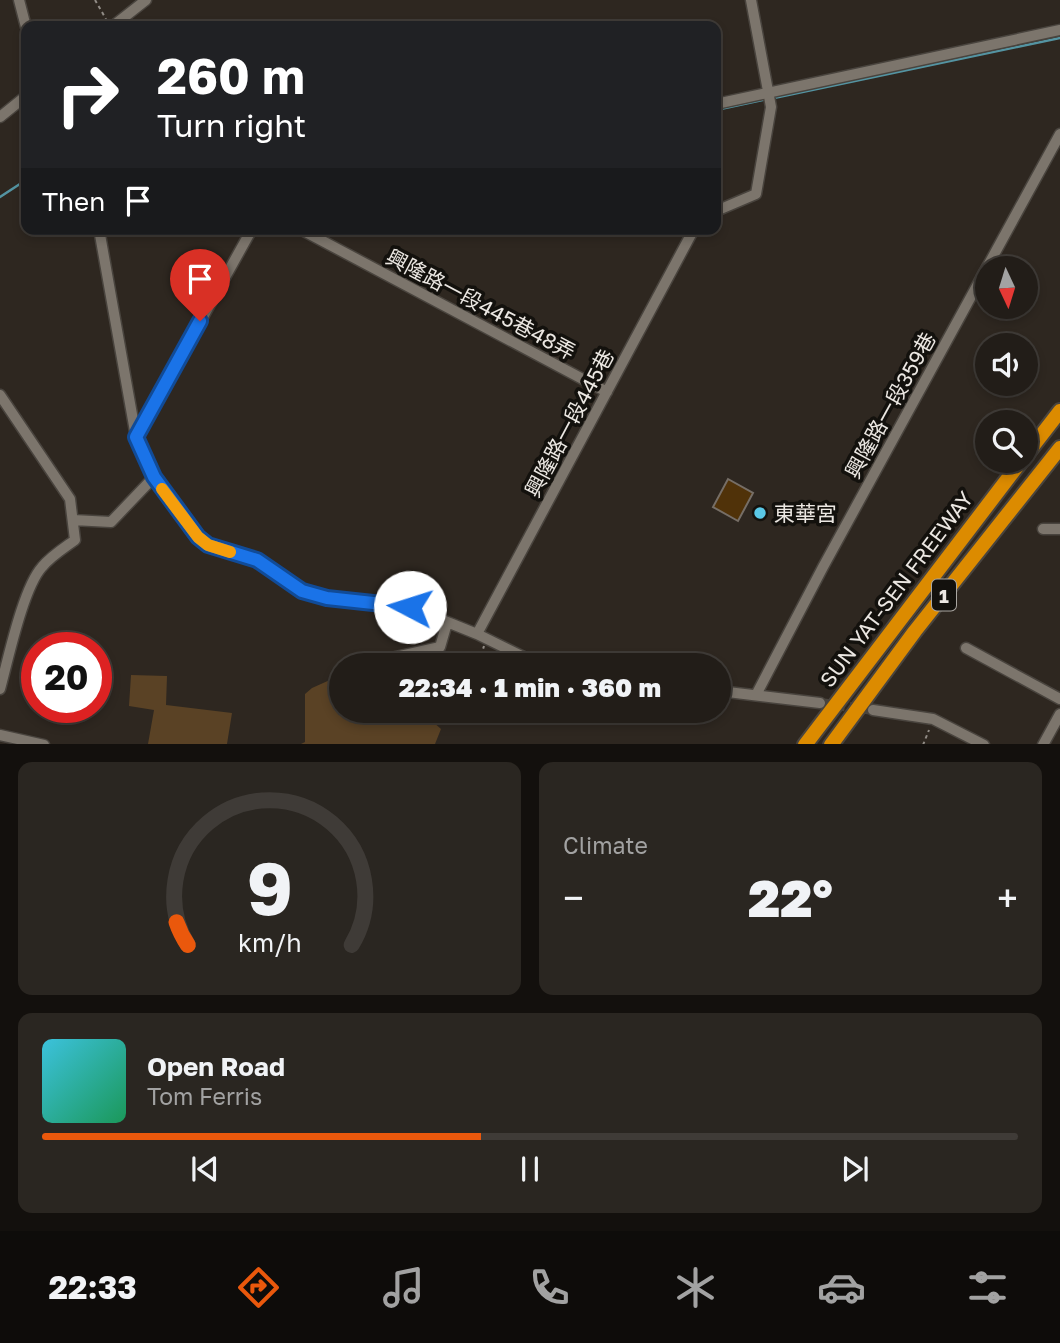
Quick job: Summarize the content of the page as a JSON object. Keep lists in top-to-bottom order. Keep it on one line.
{"streets":{"highway":["SUN YAT-SEN FREEWAY","1"],"street":["興隆路一段445巷48弄","興隆路一段359巷","興隆路一段445巷"]},"crossings":[["興隆路一段445巷48弄","興隆路一段445巷"]],"places":["東華宮"],"north":"bottom","page":{"turn":["260 m","Turn right"],"then":"Then","limit":"20","trip":"22:34 · 1 min · 360 m","tile":"Climate","heat":["−","22°","+"],"song":["Open Road","Tom Ferris"],"tabs":"22:33","gauge":["9","km/h"]}}
